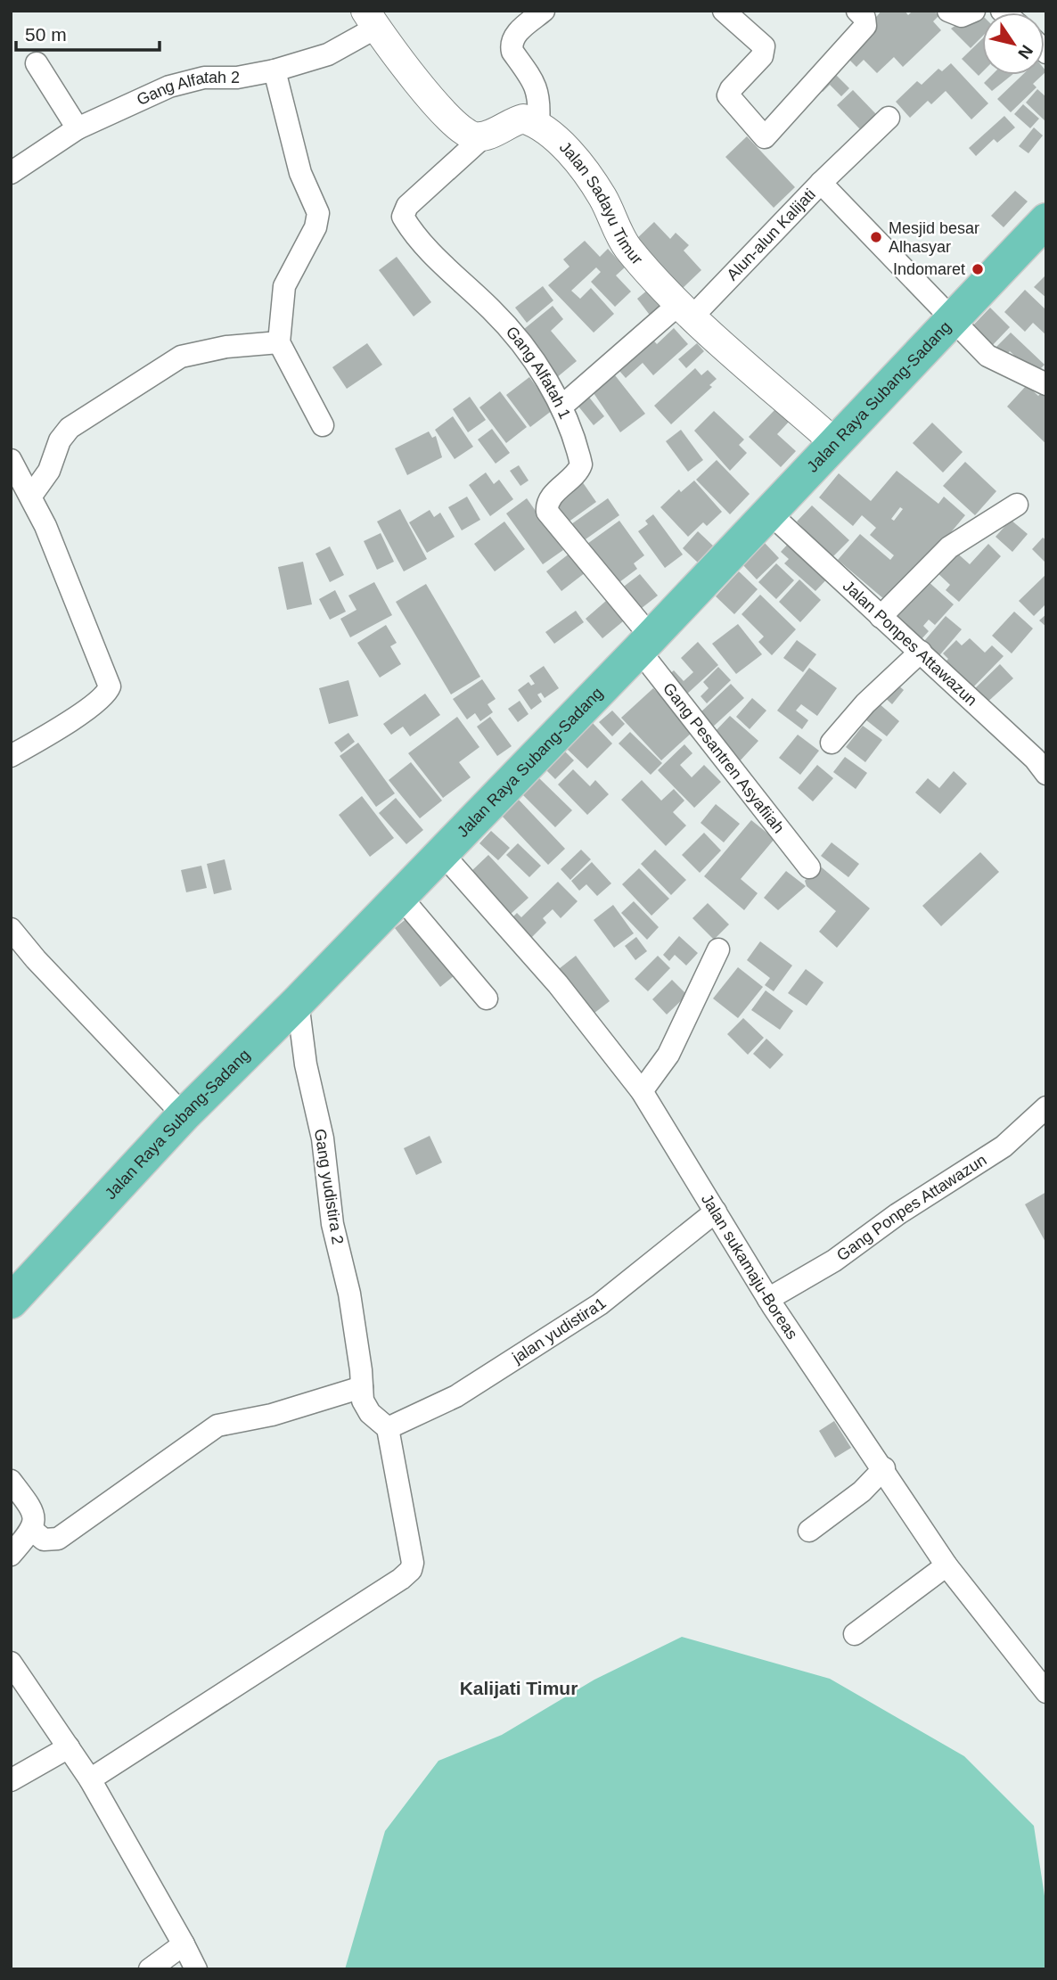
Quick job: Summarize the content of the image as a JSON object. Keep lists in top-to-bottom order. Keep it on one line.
{"streets":{"main road":["Jalan Raya Subang-Sadang"],"street":["Gang Alfatah 2","Jalan Sadayu Timur","Alun-alun Kalijati","Gang Alfatah 1","Jalan Ponpes Attawazun","Gang Pesantren Asyafiiah","Gang yudistira 2","Gang Ponpes Attawazun","Jalan sukamaju-Boreas","jalan yudistira1"]},"crossings":[["Jalan Sadayu Timur","Alun-alun Kalijati"],["Jalan Sadayu Timur","Jalan Raya Subang-Sadang"],["Alun-alun Kalijati","Gang Alfatah 1"],["Alun-alun Kalijati","Jalan Raya Subang-Sadang"],["Gang Alfatah 1","Jalan Raya Subang-Sadang"],["Gang Alfatah 1","Gang Pesantren Asyafiiah"],["Jalan Raya Subang-Sadang","Jalan Ponpes Attawazun"],["Jalan Raya Subang-Sadang","Gang Pesantren Asyafiiah"],["Jalan Raya Subang-Sadang","Gang yudistira 2"],["Jalan Raya Subang-Sadang","Jalan sukamaju-Boreas"],["Gang yudistira 2","jalan yudistira1"],["Gang Ponpes Attawazun","Jalan sukamaju-Boreas"],["Jalan sukamaju-Boreas","jalan yudistira1"]],"districts":["Kalijati Timur"],"places":["Mesjid besar Alhasyar","Indomaret"],"scale_bar":"50 m","north":"bottom right"}
